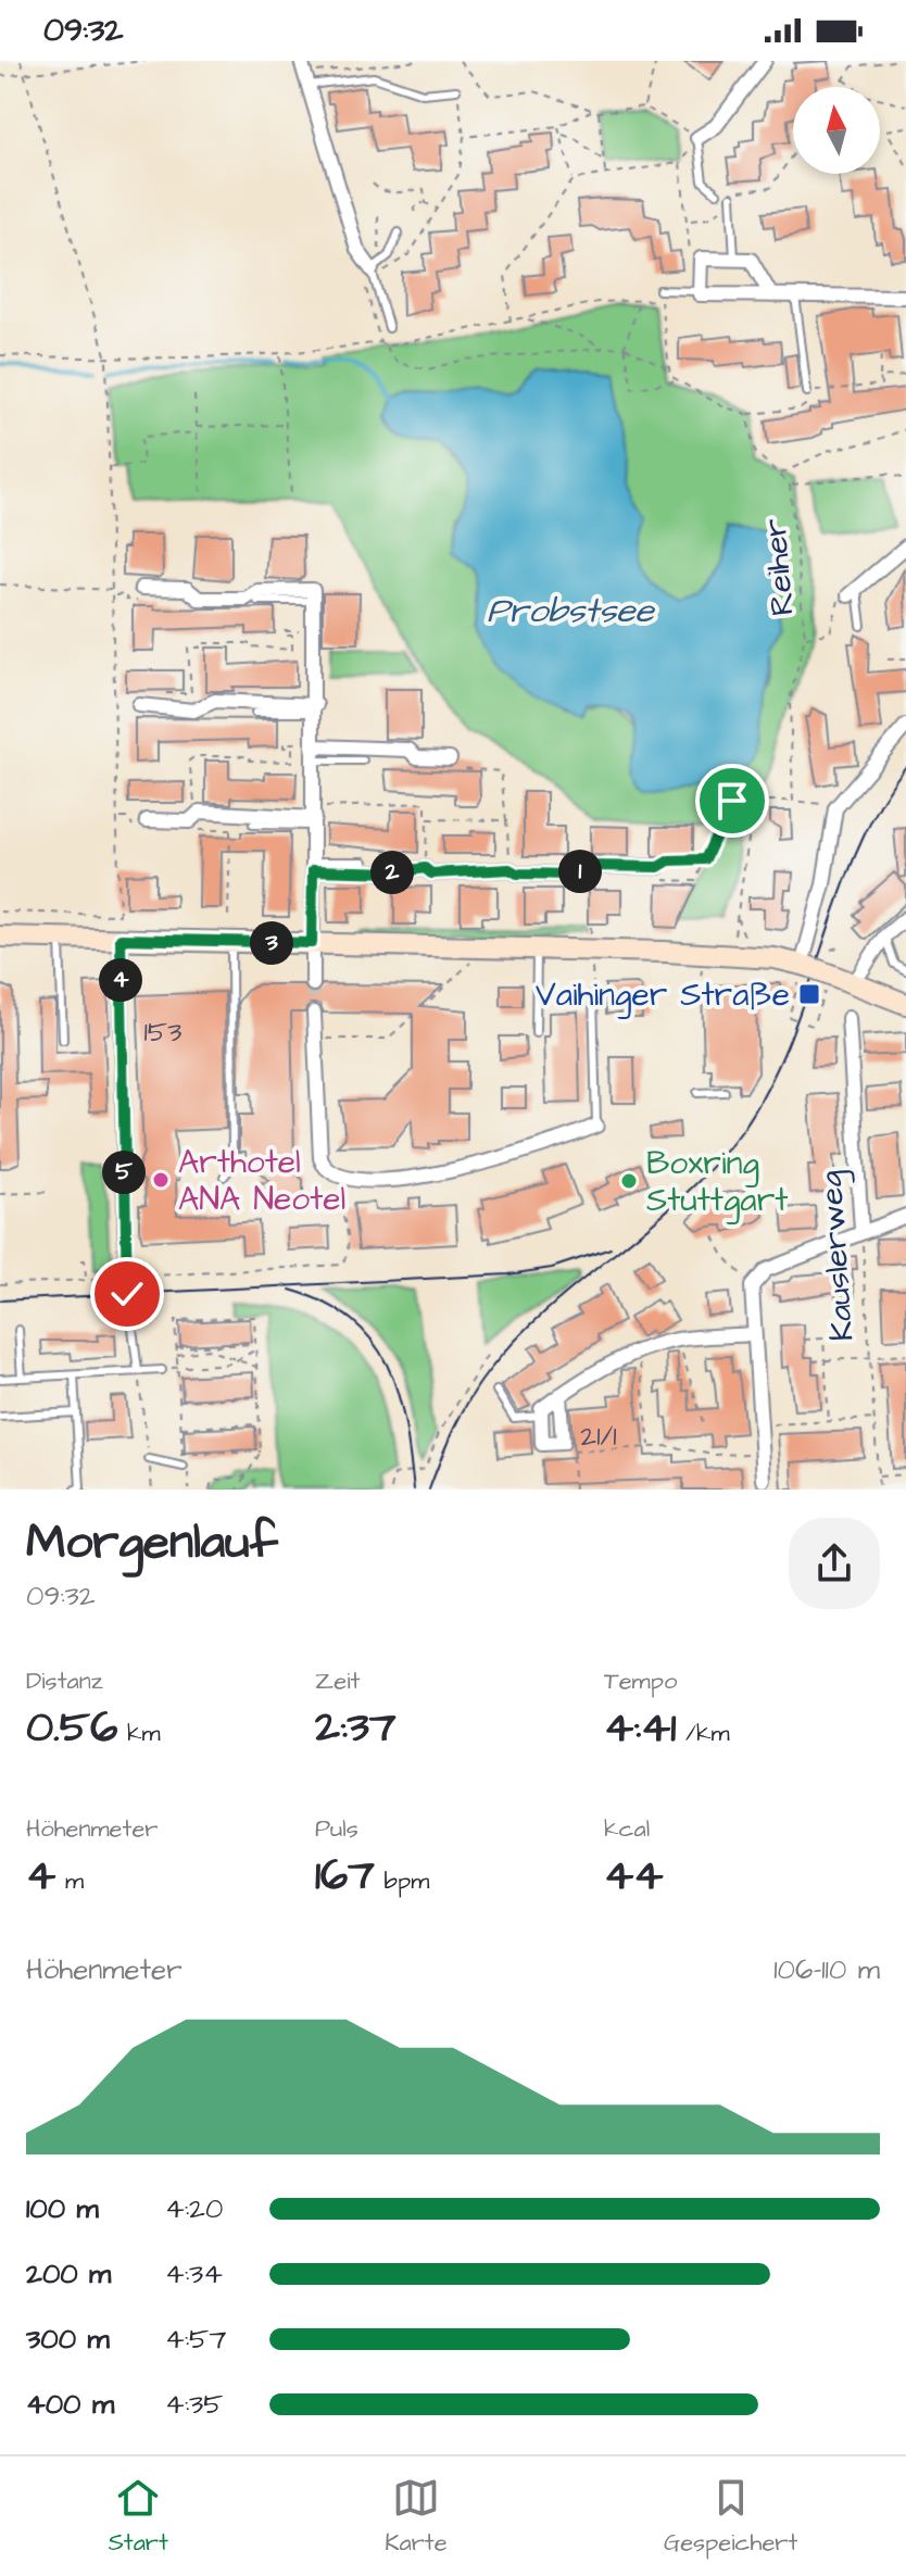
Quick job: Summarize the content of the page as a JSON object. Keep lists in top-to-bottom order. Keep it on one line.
{"streets":{"street":["Kauslerweg"],"path":["Reiher"]},"water":["Probstsee"],"places":{"transit":["Vaihinger Straße"],"other":["Arthotel ANA Neotel","Boxring Stuttgart"]},"house_numbers":["153","21/1"],"north":"top","page":{"status":"09:32","pins":["1","2","3","4","5"],"heading":["Morgenlauf","09:32"],"stats":[["Distanz","0.56 km"],["Zeit","2:37"],["Tempo","4:41 /km"],["Höhenmeter","4 m"],["Puls","167 bpm"],["kcal","44"]],"chart":["Höhenmeter","106–110 m"],"list":[{"name":"100 m","note":"4:20"},{"name":"200 m","note":"4:34"},{"name":"300 m","note":"4:57"},{"name":"400 m","note":"4:35"}],"tabs":["Start","Karte","Gespeichert"]}}
